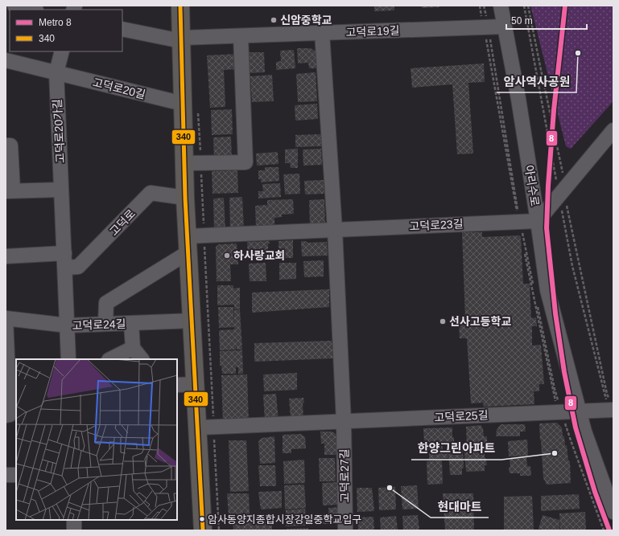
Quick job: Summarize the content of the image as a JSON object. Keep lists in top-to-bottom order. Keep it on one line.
{"streets":{"street":["고덕로19길","고덕로20길","고덕로20가길","아리수로","고덕로","고덕로23길","고덕로24길","고덕로25길","고덕로27길"]},"crossings":[["고덕로19길","아리수로"],["고덕로20길","고덕로20가길"],["고덕로20가길","고덕로"],["고덕로20가길","고덕로24길"],["아리수로","고덕로23길"],["아리수로","고덕로25길"],["고덕로25길","고덕로27길"]],"places":["신암중학교","암사역사공원","하사랑교회","선사고등학교","한양그린아파트","현대마트","암사동양지종합시장강일중학교입구"],"lines":["metro line 8","transit line 340"],"legend":["Metro 8","340"],"scale_bar":"50 m"}
